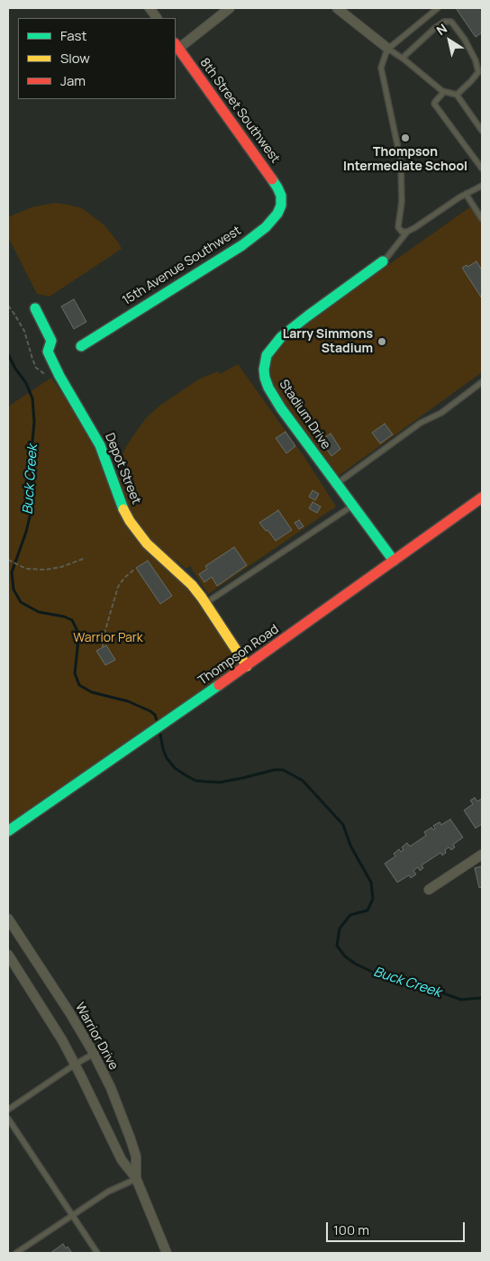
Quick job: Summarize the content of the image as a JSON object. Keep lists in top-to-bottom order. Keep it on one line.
{"streets":{"street":["8th Street Southwest","15th Avenue Southwest","Stadium Drive","Depot Street","Thompson Road","Warrior Drive"]},"crossings":[["8th Street Southwest","15th Avenue Southwest"],["Stadium Drive","Thompson Road"],["Depot Street","Thompson Road"]],"water":["Buck Creek"],"parks":["Warrior Park"],"places":["Thompson Intermediate School","Larry Simmons Stadium"],"legend":["Fast","Slow","Jam"],"scale_bar":"100 m","north":"top left"}
